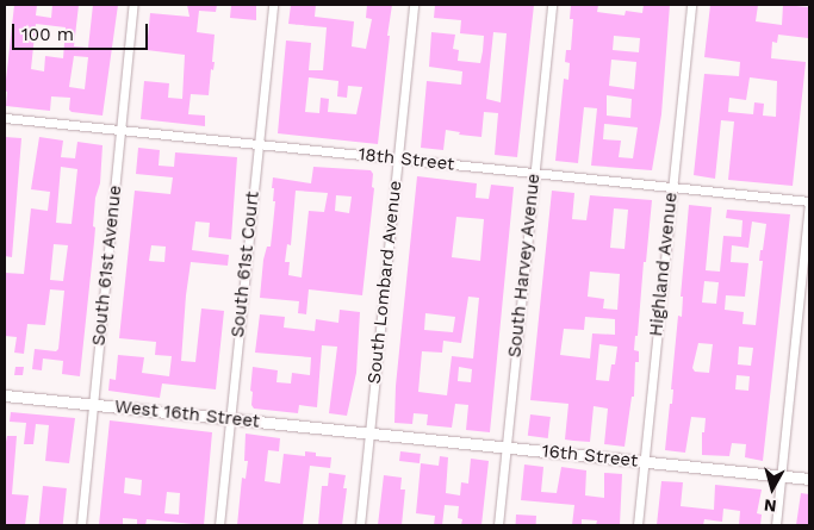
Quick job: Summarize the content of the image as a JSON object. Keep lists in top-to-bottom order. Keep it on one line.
{"streets":{"street":["18th Street","South 61st Court","Highland Avenue","South 61st Avenue","South Harvey Avenue","South Lombard Avenue","West 16th Street","16th Street"]},"crossings":[["18th Street","South 61st Court"],["18th Street","Highland Avenue"],["18th Street","South 61st Avenue"],["18th Street","South Harvey Avenue"],["18th Street","South Lombard Avenue"],["South 61st Court","West 16th Street"],["Highland Avenue","16th Street"],["South 61st Avenue","West 16th Street"],["South Harvey Avenue","16th Street"],["South Lombard Avenue","West 16th Street"],["South Lombard Avenue","16th Street"],["West 16th Street","16th Street"]],"scale_bar":"100 m","north":"bottom"}
